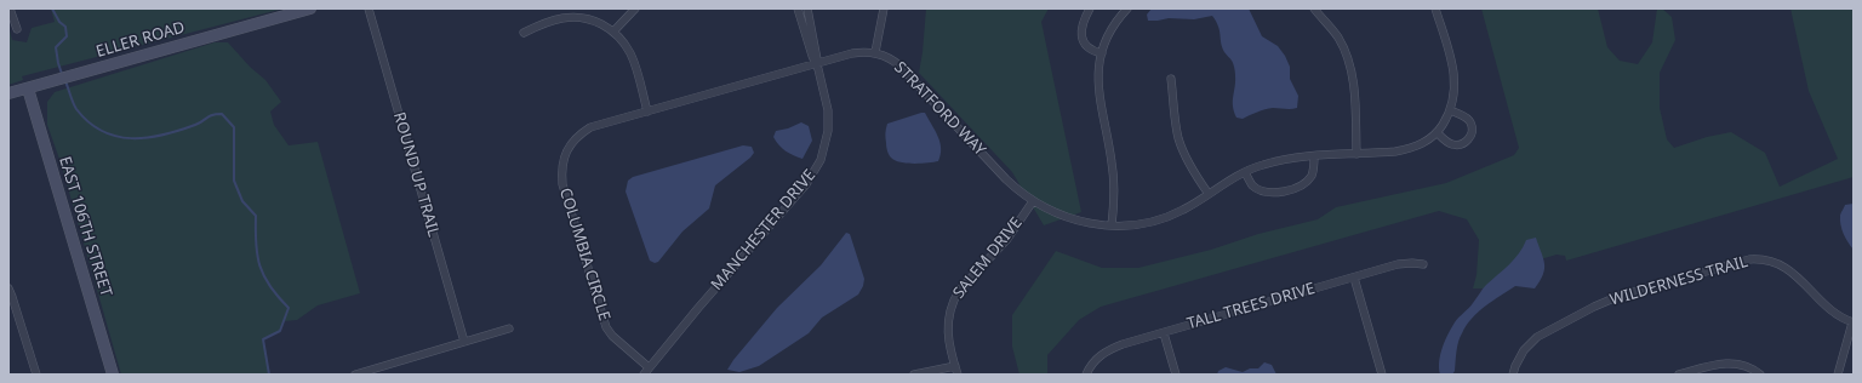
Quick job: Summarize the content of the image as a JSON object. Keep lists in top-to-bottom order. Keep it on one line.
{"streets":{"street":["ELLER ROAD","STRATFORD WAY","ROUND UP TRAIL","EAST 106TH STREET","MANCHESTER DRIVE","COLUMBIA CIRCLE","SALEM DRIVE","WILDERNESS TRAIL","TALL TREES DRIVE"]},"crossings":[["ELLER ROAD","EAST 106TH STREET"],["STRATFORD WAY","SALEM DRIVE"],["MANCHESTER DRIVE","COLUMBIA CIRCLE"]]}
